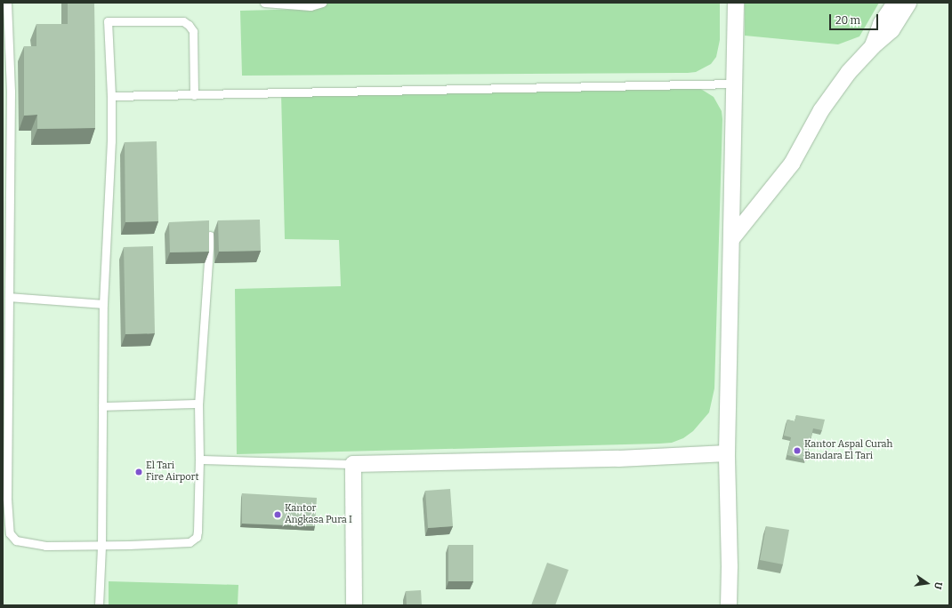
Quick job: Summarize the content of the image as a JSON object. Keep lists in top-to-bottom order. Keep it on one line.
{"places":["Kantor Aspal Curah Bandara El Tari","El Tari Fire Airport","Kantor Angkasa Pura I"],"scale_bar":"20 m","north":"right"}
